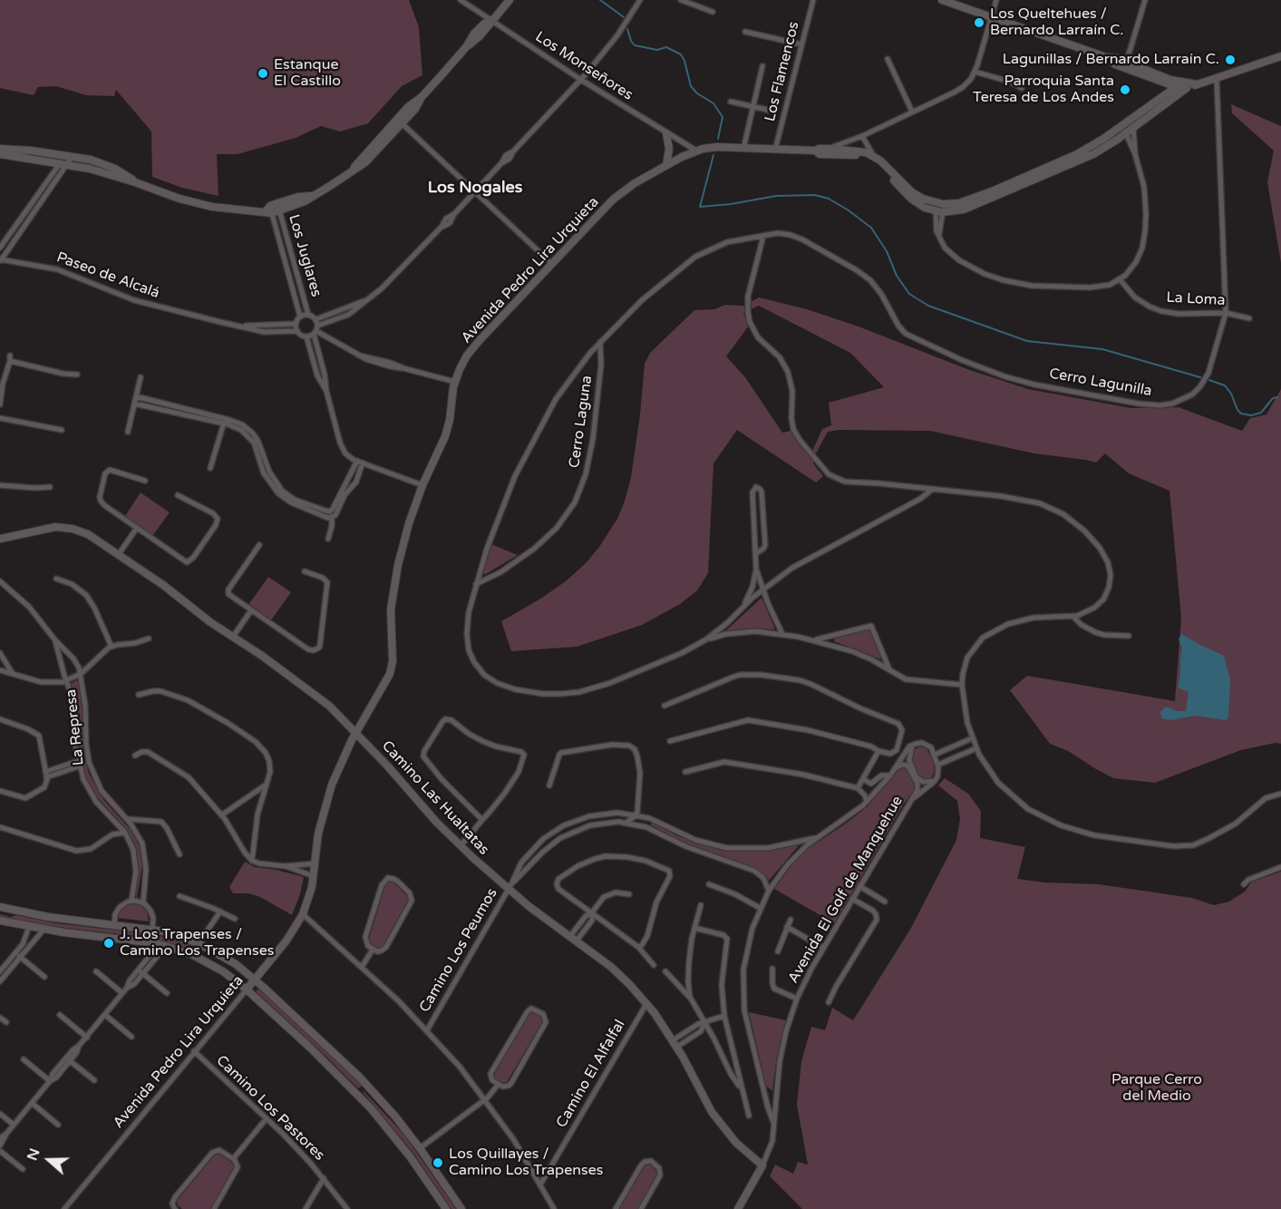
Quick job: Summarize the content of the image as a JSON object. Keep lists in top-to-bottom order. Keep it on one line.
{"streets":{"main road":["Avenida Pedro Lira Urquieta","Camino Las Hualtatas","Avenida El Golf de Manquehue"],"street":["Los Monseñores","Los Flamencos","Los Juglares","Paseo de Alcalá","La Loma","Cerro Lagunilla","Cerro Laguna","La Represa","Camino Los Peumos","Camino El Alfalfal","Camino Los Pastores"]},"crossings":[["Los Monseñores","Avenida Pedro Lira Urquieta"],["Los Flamencos","Avenida Pedro Lira Urquieta"],["Los Juglares","Paseo de Alcalá"],["Avenida Pedro Lira Urquieta","Camino Las Hualtatas"],["Avenida Pedro Lira Urquieta","Camino Los Pastores"],["La Loma","Cerro Lagunilla"],["Cerro Lagunilla","Cerro Laguna"],["Camino Las Hualtatas","Avenida El Golf de Manquehue"],["Camino Las Hualtatas","Camino Los Peumos"],["Camino Las Hualtatas","Camino El Alfalfal"],["Avenida El Golf de Manquehue","Camino Los Peumos"]],"districts":["Los Nogales"],"parks":["Parque Cerro del Medio"],"places":["Los Queltehues / Bernardo Larraín C.","Lagunillas / Bernardo Larraín C.","Estanque El Castillo","Parroquia Santa Teresa de Los Andes","J. Los Trapenses / Camino Los Trapenses","Los Quillayes / Camino Los Trapenses"],"north":"left"}
